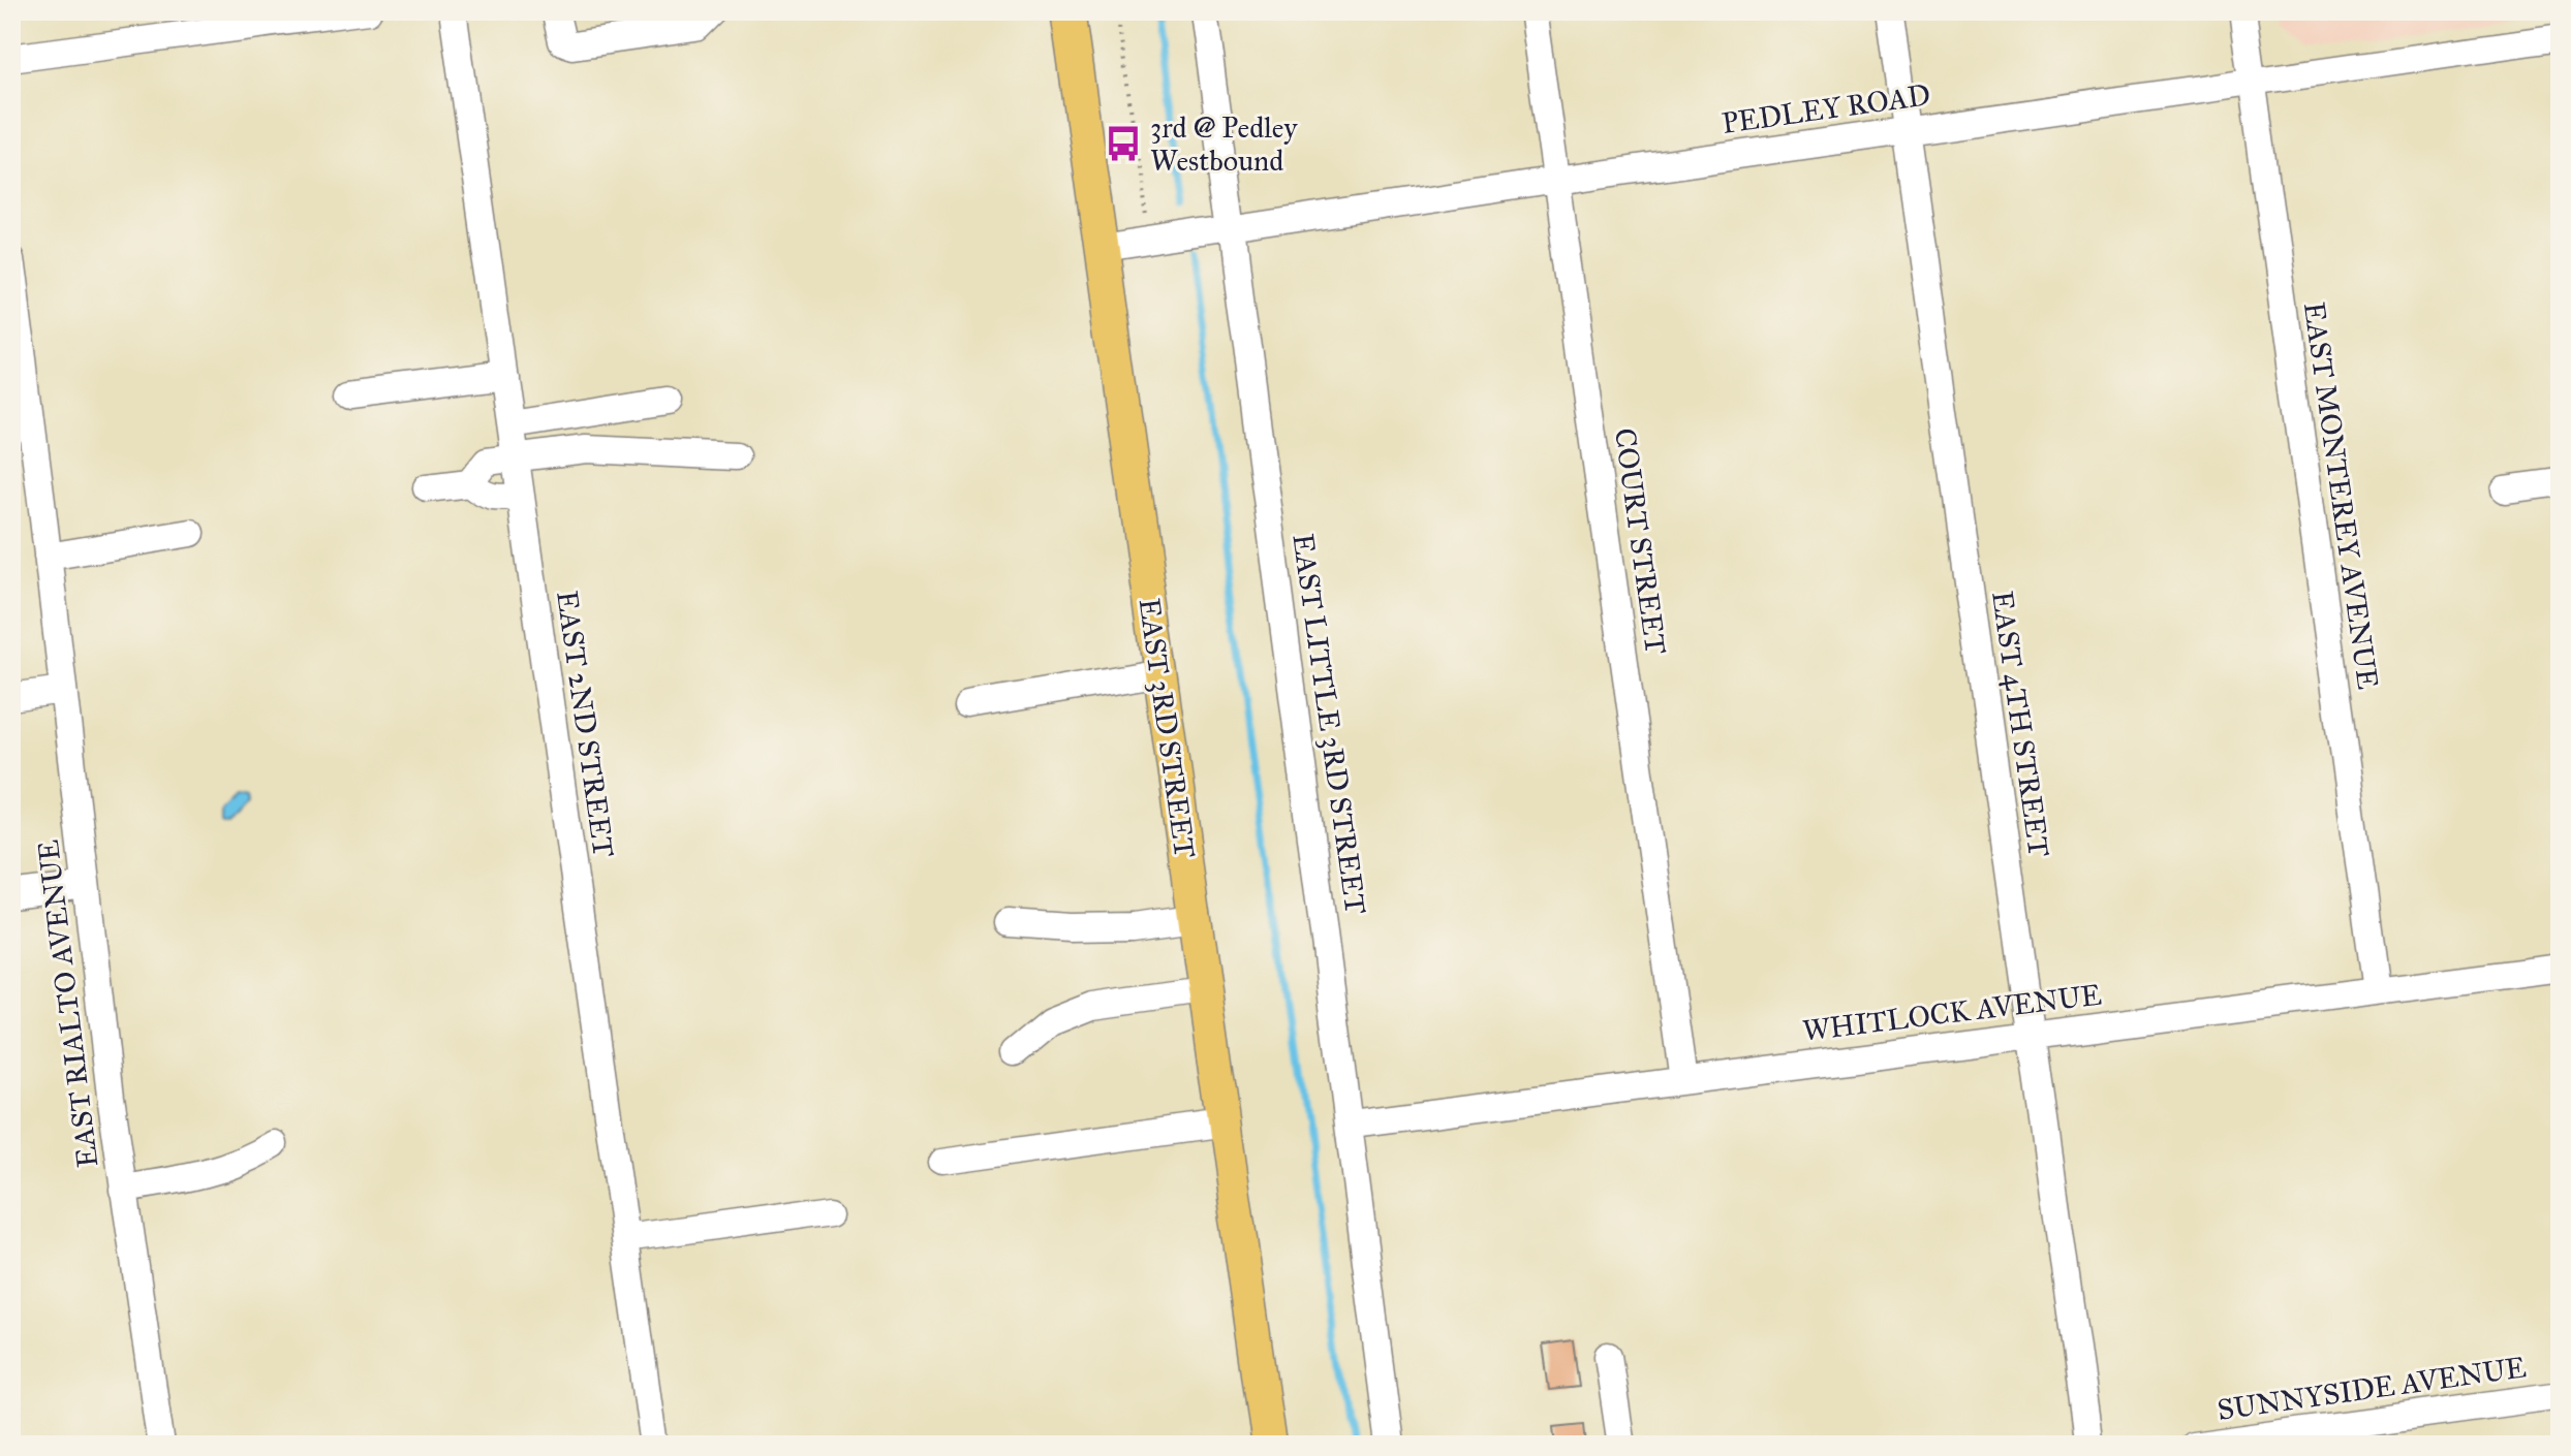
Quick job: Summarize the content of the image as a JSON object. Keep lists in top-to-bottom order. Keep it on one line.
{"streets":{"main road":["EAST 3RD STREET"],"street":["PEDLEY ROAD","EAST MONTEREY AVENUE","COURT STREET","EAST 2ND STREET","EAST LITTLE 3RD STREET","EAST 4TH STREET","EAST RIALTO AVENUE","WHITLOCK AVENUE","SUNNYSIDE AVENUE"]},"crossings":[["PEDLEY ROAD","EAST MONTEREY AVENUE"],["PEDLEY ROAD","COURT STREET"],["PEDLEY ROAD","EAST LITTLE 3RD STREET"],["PEDLEY ROAD","EAST 4TH STREET"],["PEDLEY ROAD","EAST 3RD STREET"],["EAST MONTEREY AVENUE","WHITLOCK AVENUE"],["COURT STREET","WHITLOCK AVENUE"],["EAST LITTLE 3RD STREET","WHITLOCK AVENUE"],["EAST 4TH STREET","WHITLOCK AVENUE"]],"places":{"bus stop":["3rd @ Pedley Westbound"]}}
